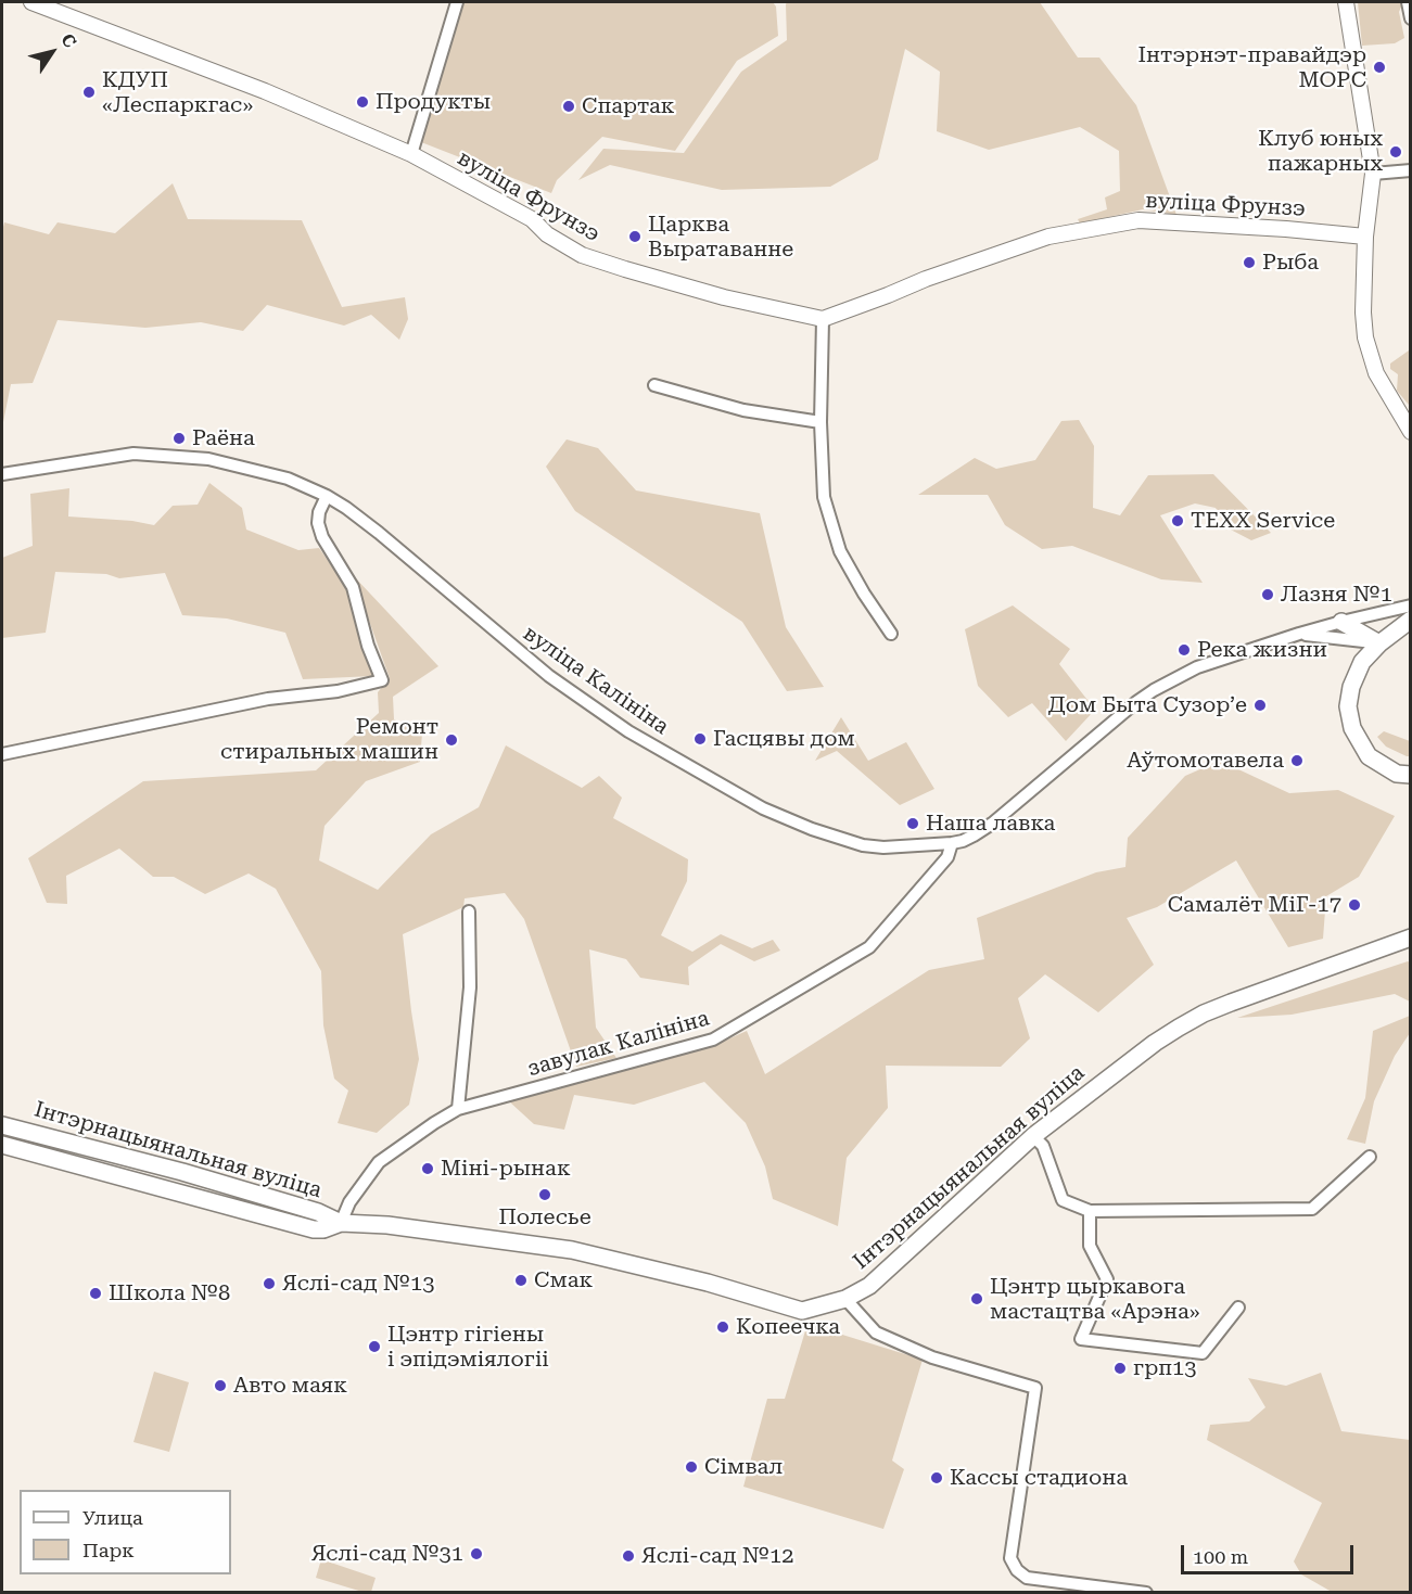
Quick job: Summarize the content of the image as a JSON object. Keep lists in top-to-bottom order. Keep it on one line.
{"streets":{"main road":["Інтэрнацыянальная вуліца"],"street":["вуліца Фрунзэ","вуліца Калініна","завулак Калініна"]},"crossings":[["вуліца Калініна","завулак Калініна"],["завулак Калініна","Інтэрнацыянальная вуліца"]],"places":["Інтэрнэт-правайдэр МОРС","КДУП «Леспаркгас»","Продукты","Спартак","Клуб юных пажарных","Царква Выратаванне","Рыба","Раёна","TEXX Service","Лазня №1","Река жизни","Дом Быта Сузорʼе","Гасцявы дом","Ремонт стиральных машин","Аўтомотавела","Наша лавка","Самалёт МіГ-17","Міні-рынак","Полесье","Смак","Яслі-сад №13","Школа №8","Цэнтр цыркавога мастацтва «Арэна»","Копеечка","Цэнтр гігіены і эпідэміялогіі","грп13","Авто маяк","Сімвал","Кассы стадиона","Яслі-сад №31","Яслі-сад №12"],"legend":["Улица","Парк"],"scale_bar":"100 m","north":"top right"}
